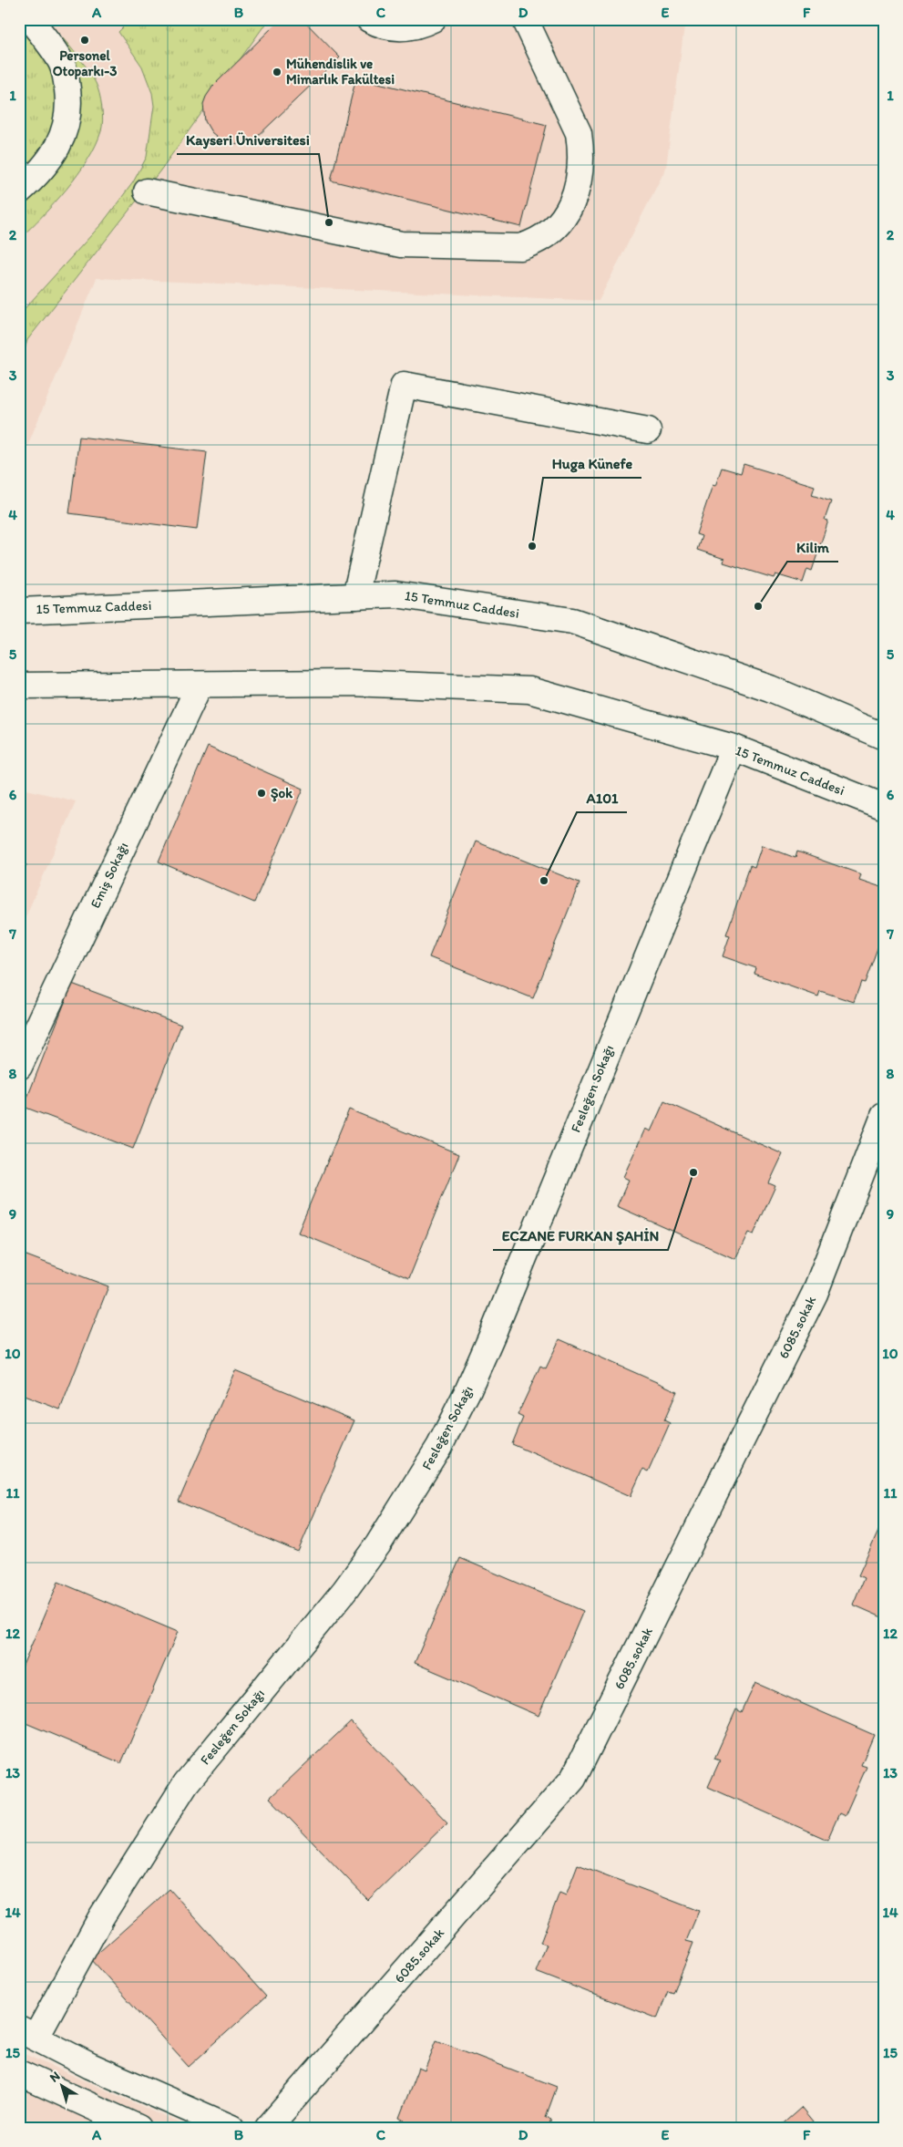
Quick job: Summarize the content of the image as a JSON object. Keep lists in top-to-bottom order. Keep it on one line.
{"streets":{"street":["15 Temmuz Caddesi","Emiş Sokağı","Fesleğen Sokağı","6085.sokak"]},"crossings":[["15 Temmuz Caddesi","Emiş Sokağı"],["15 Temmuz Caddesi","Fesleğen Sokağı"]],"places":["Personel Otoparkı-3","Mühendislik ve Mimarlık Fakültesi","Kayseri Üniversitesi","Huga Künefe","Kilim","Şok","A101","ECZANE FURKAN ŞAHİN"],"north":"top left","grid":{"columns":["A","B","C","D","E","F"],"rows":["1","2","3","4","5","6","7","8","9","10","11","12","13","14","15"]}}
